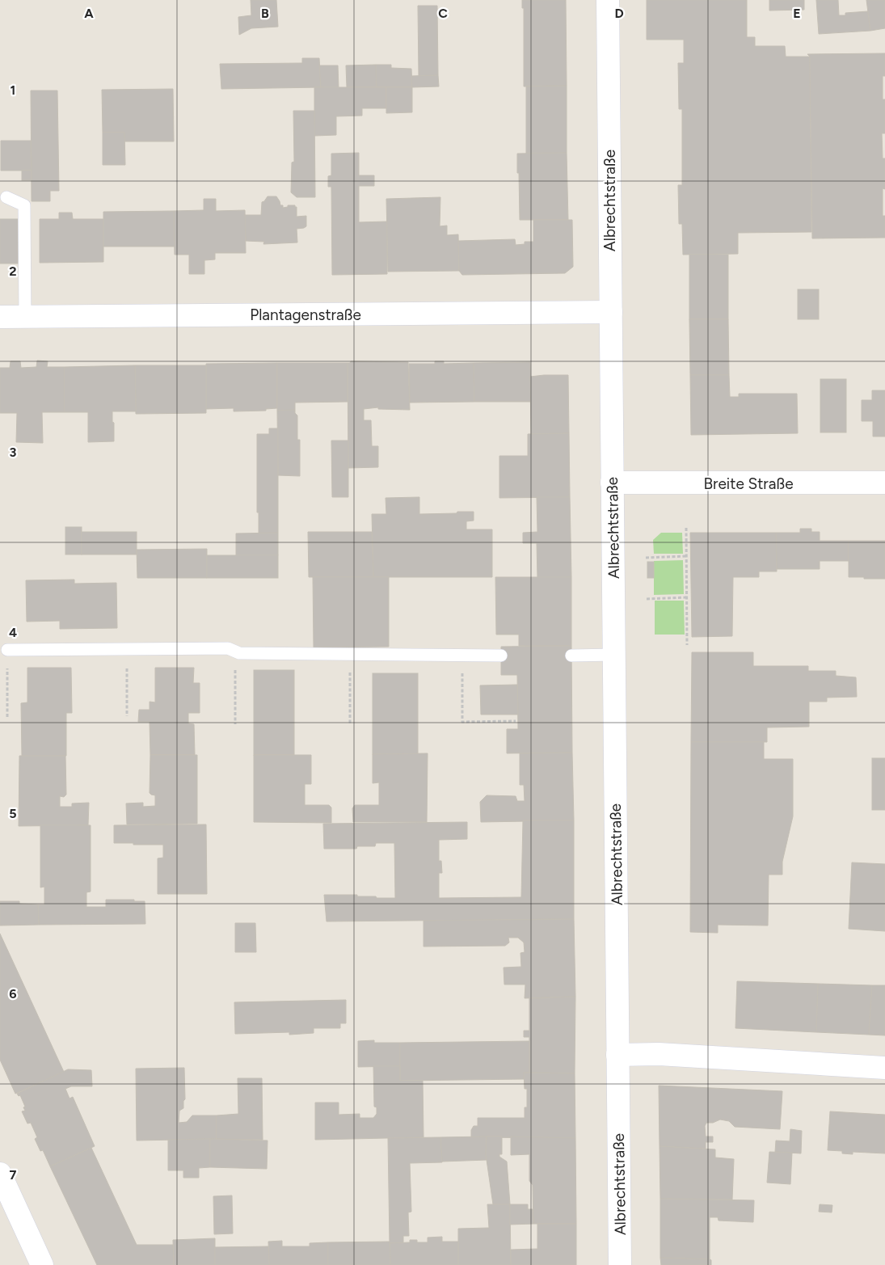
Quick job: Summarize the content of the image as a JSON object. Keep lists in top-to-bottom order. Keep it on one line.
{"streets":{"main road":["Albrechtstraße","Plantagenstraße","Breite Straße"]},"crossings":[["Albrechtstraße","Plantagenstraße"],["Albrechtstraße","Breite Straße"]],"grid":{"columns":["A","B","C","D","E"],"rows":["1","2","3","4","5","6","7"]}}
